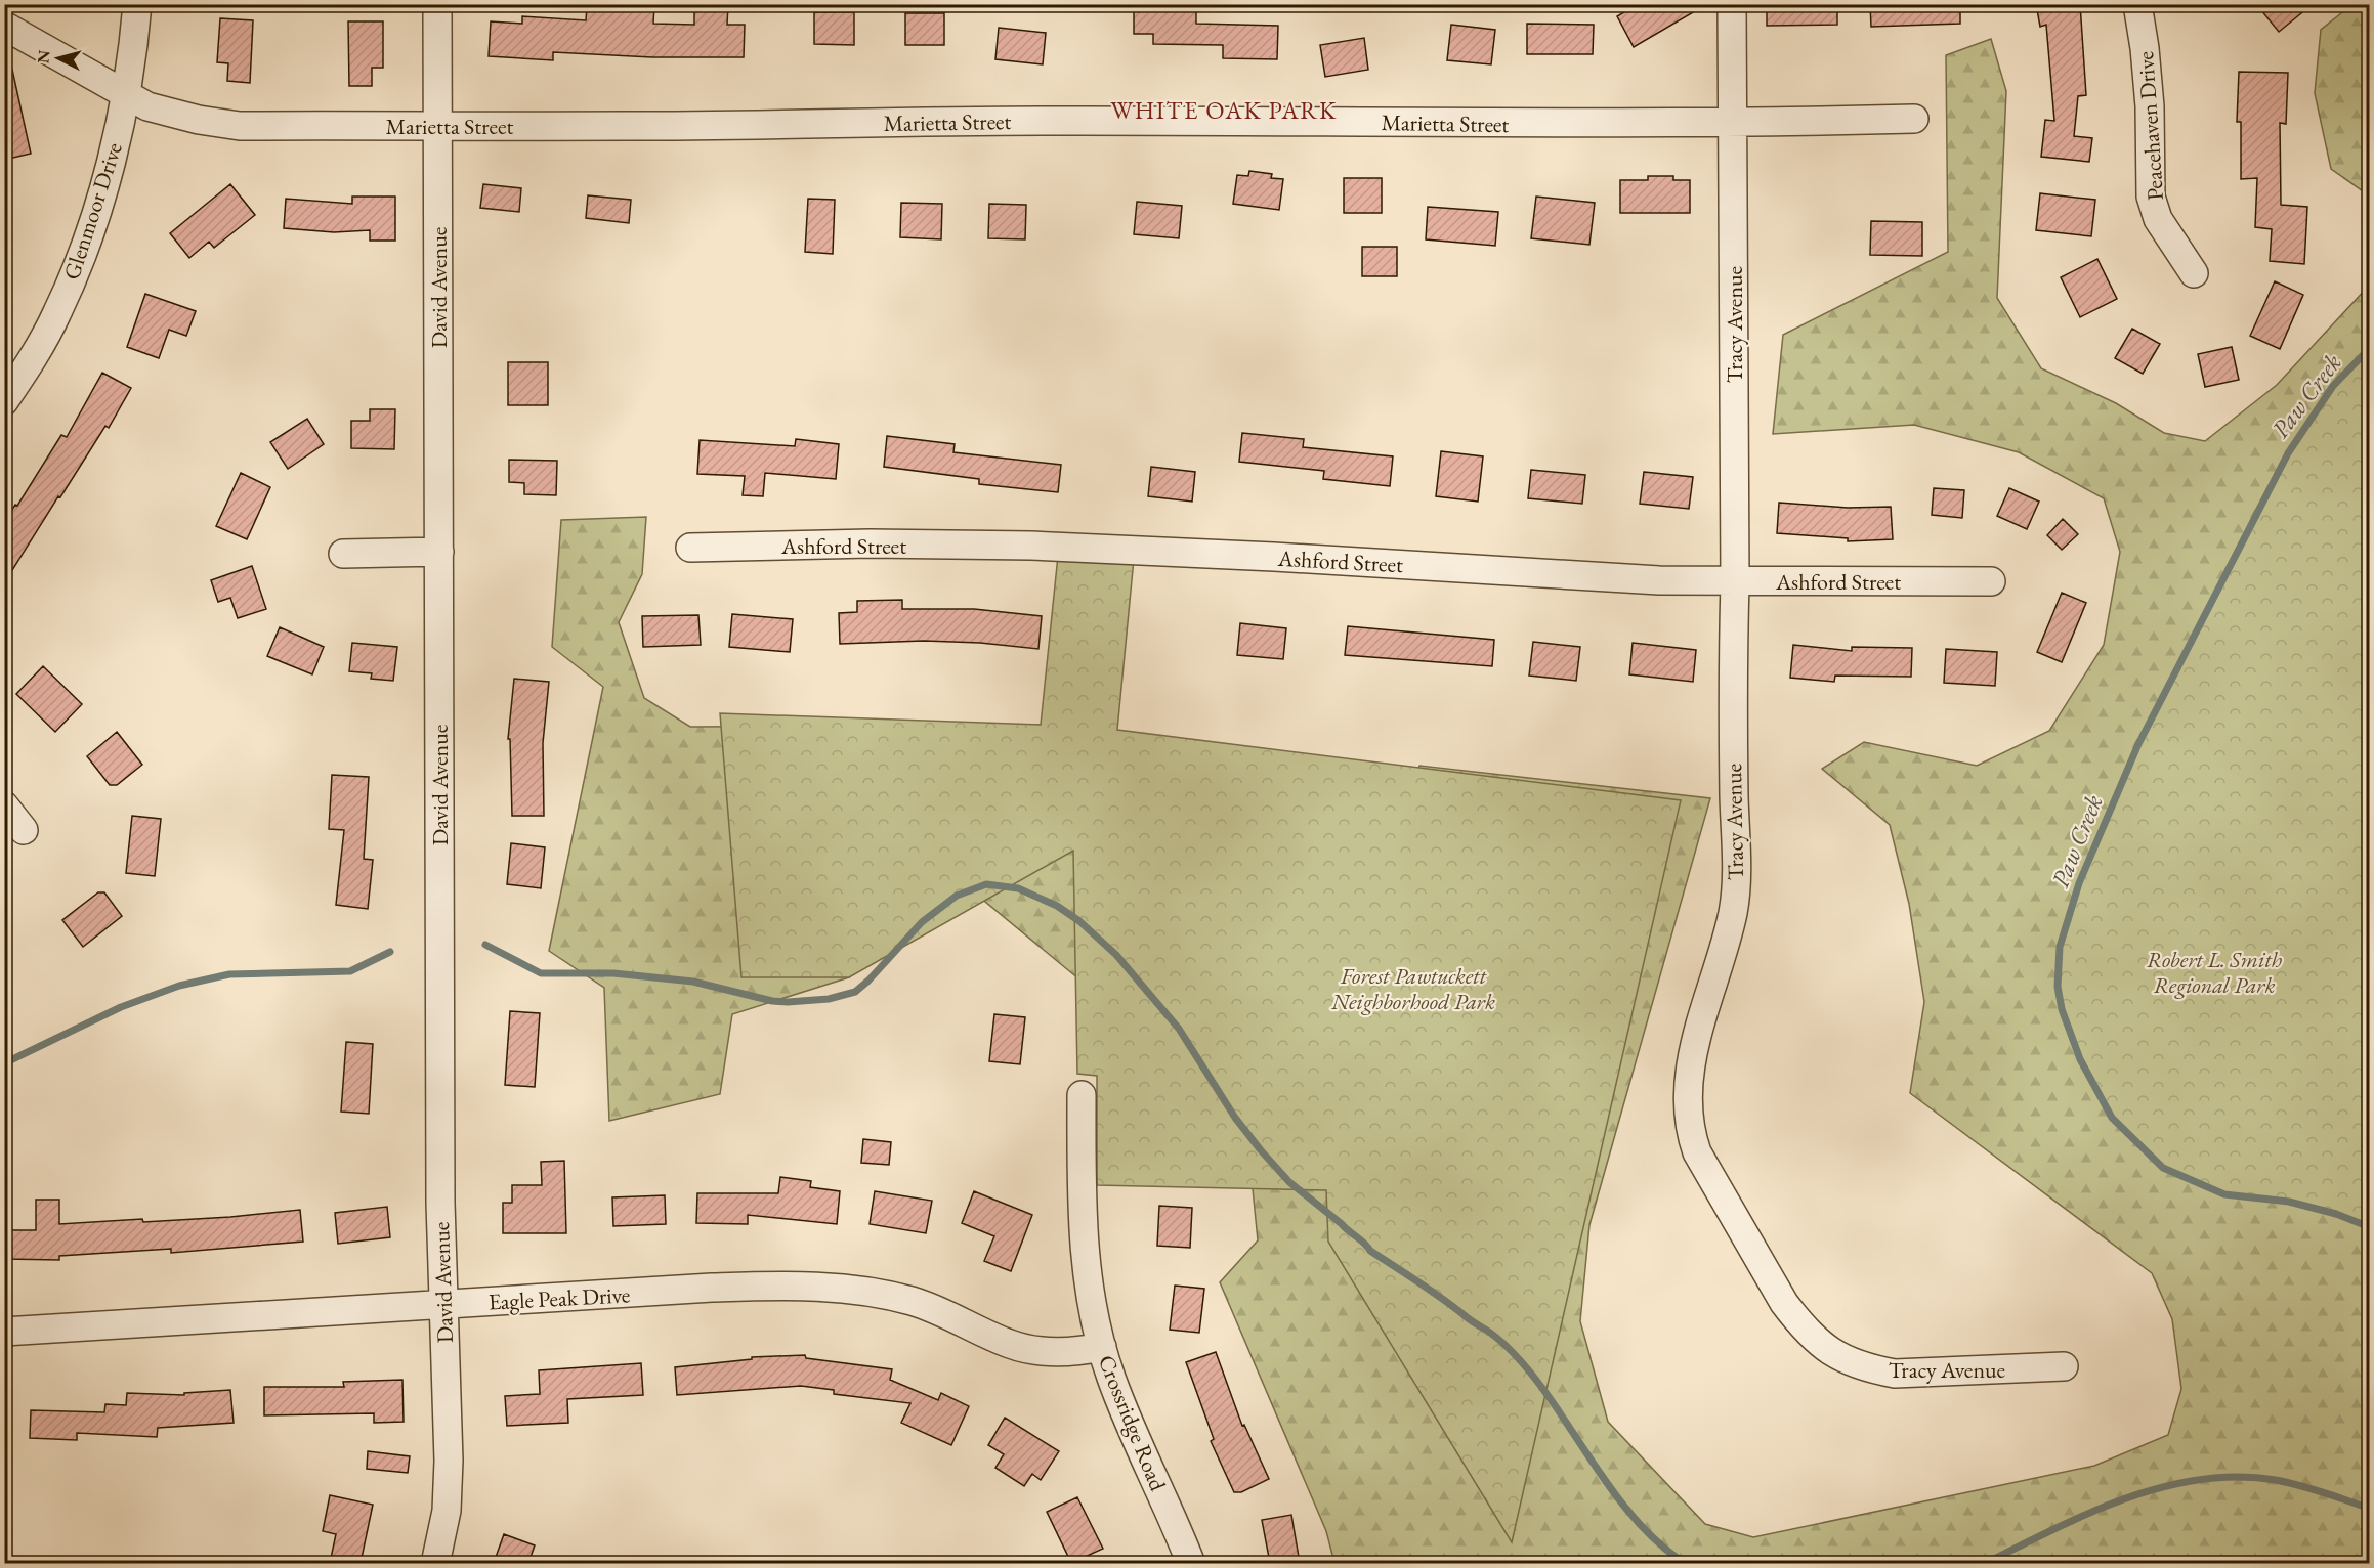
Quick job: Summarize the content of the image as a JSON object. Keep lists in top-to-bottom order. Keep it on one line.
{"streets":{"street":["Marietta Street","Peacehaven Drive","Glenmoor Drive","David Avenue","Tracy Avenue","Ashford Street","Eagle Peak Drive","Crossridge Road"]},"crossings":[["Marietta Street","Glenmoor Drive"],["Marietta Street","David Avenue"],["Marietta Street","Tracy Avenue"],["David Avenue","Eagle Peak Drive"],["Tracy Avenue","Ashford Street"],["Eagle Peak Drive","Crossridge Road"]],"districts":["WHITE OAK PARK"],"water":["Paw Creek"],"parks":["Robert L. Smith Regional Park","Forest Pawtuckett Neighborhood Park"],"north":"left"}
